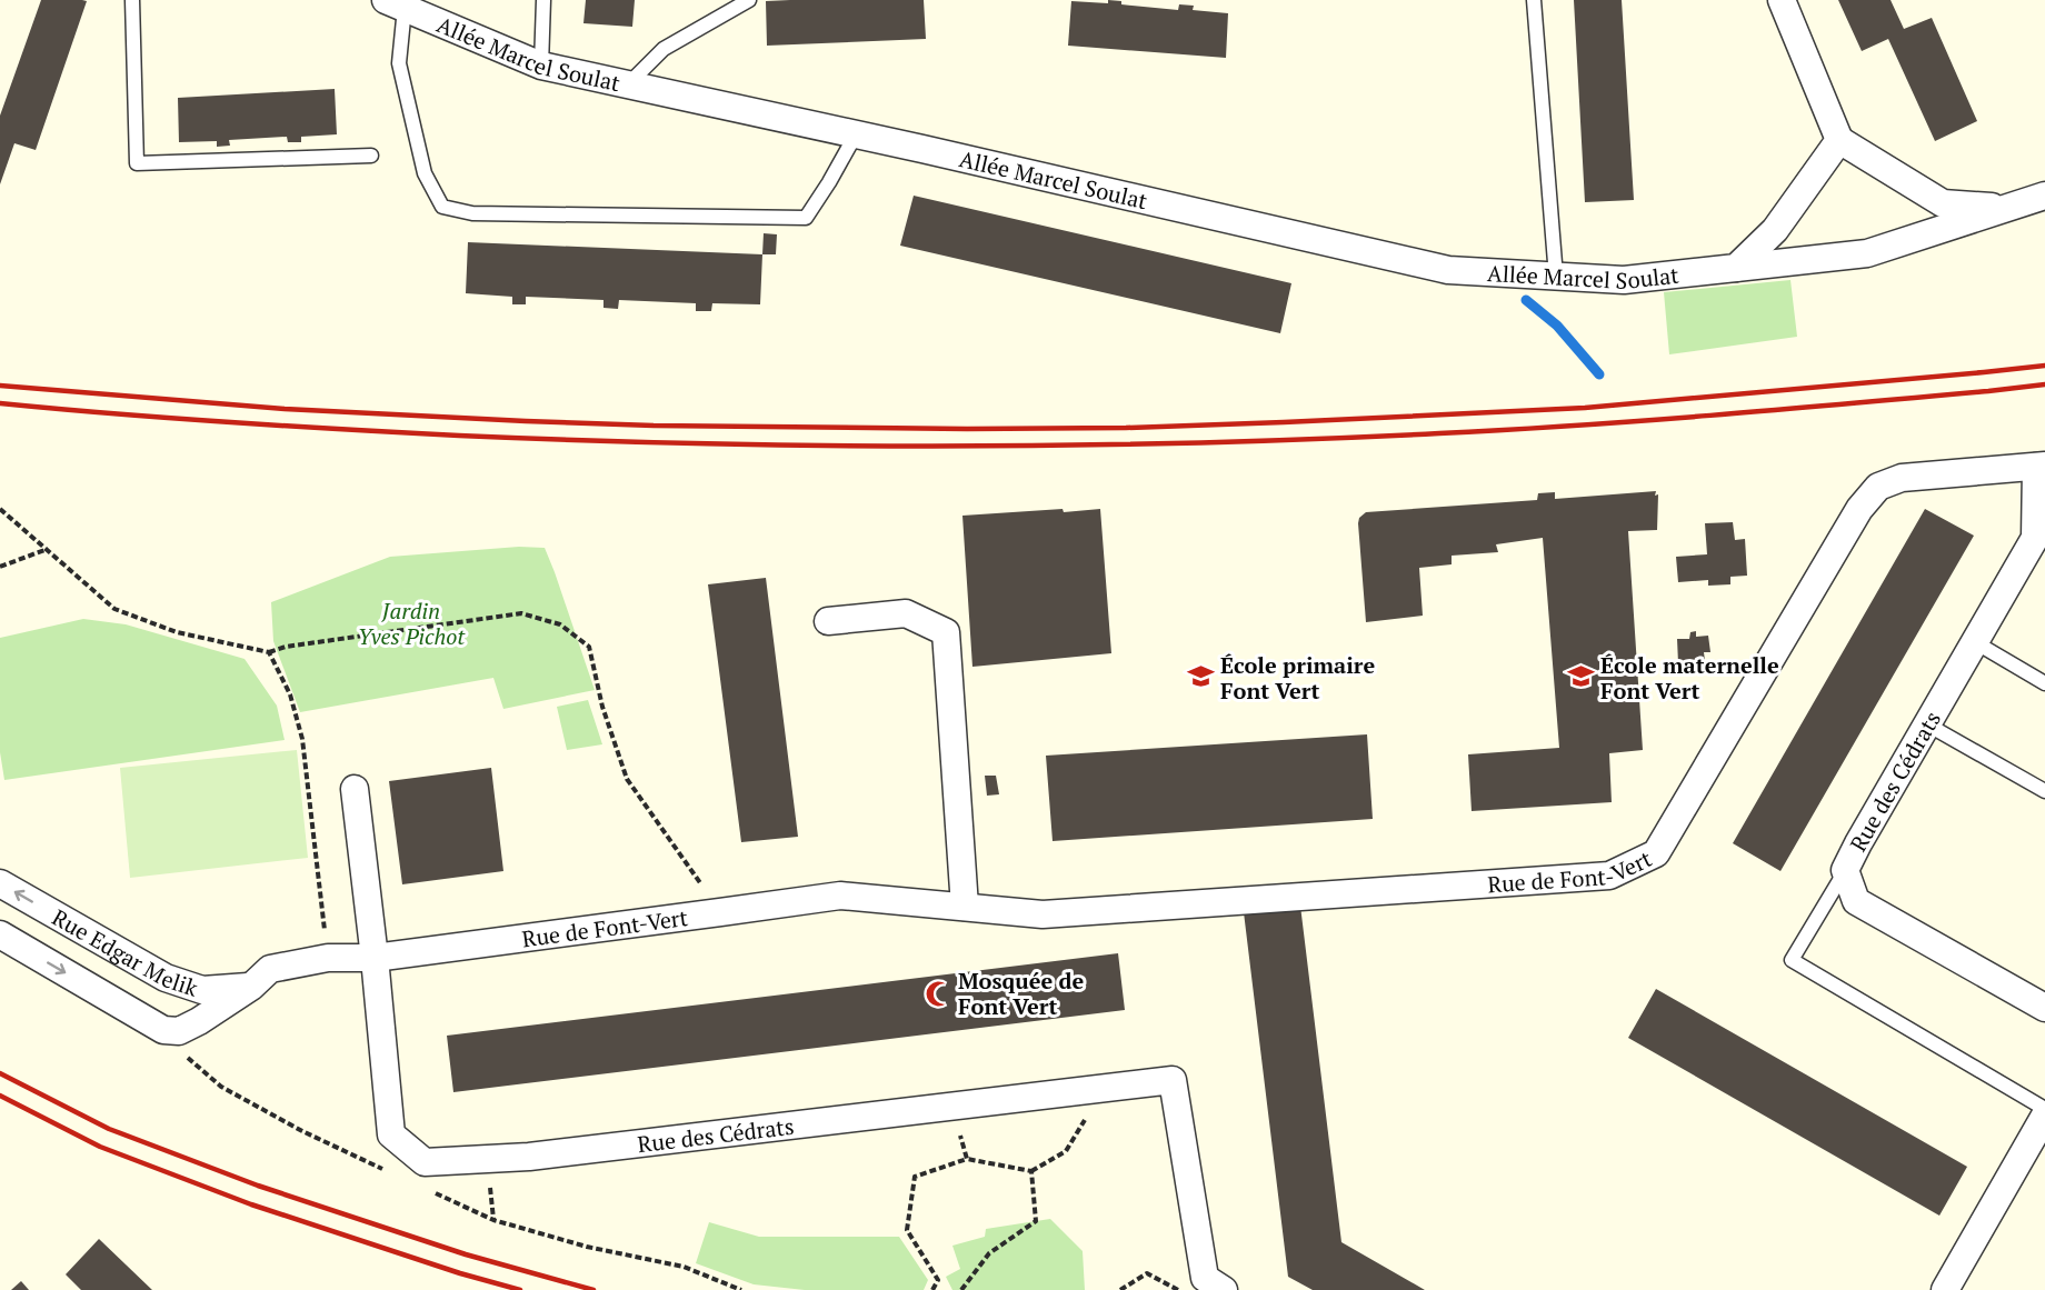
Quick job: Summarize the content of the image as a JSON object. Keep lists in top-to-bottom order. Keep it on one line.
{"streets":{"street":["Allée Marcel Soulat","Rue des Cédrats","Rue de Font-Vert","Rue Edgar Melik"]},"crossings":[["Rue des Cédrats","Rue de Font-Vert"],["Rue de Font-Vert","Rue Edgar Melik"]],"parks":["Jardin Yves Pichot"],"places":{"school or university":["École primaire Font Vert","École maternelle Font Vert"],"mosque":["Mosquée de Font Vert"]}}
